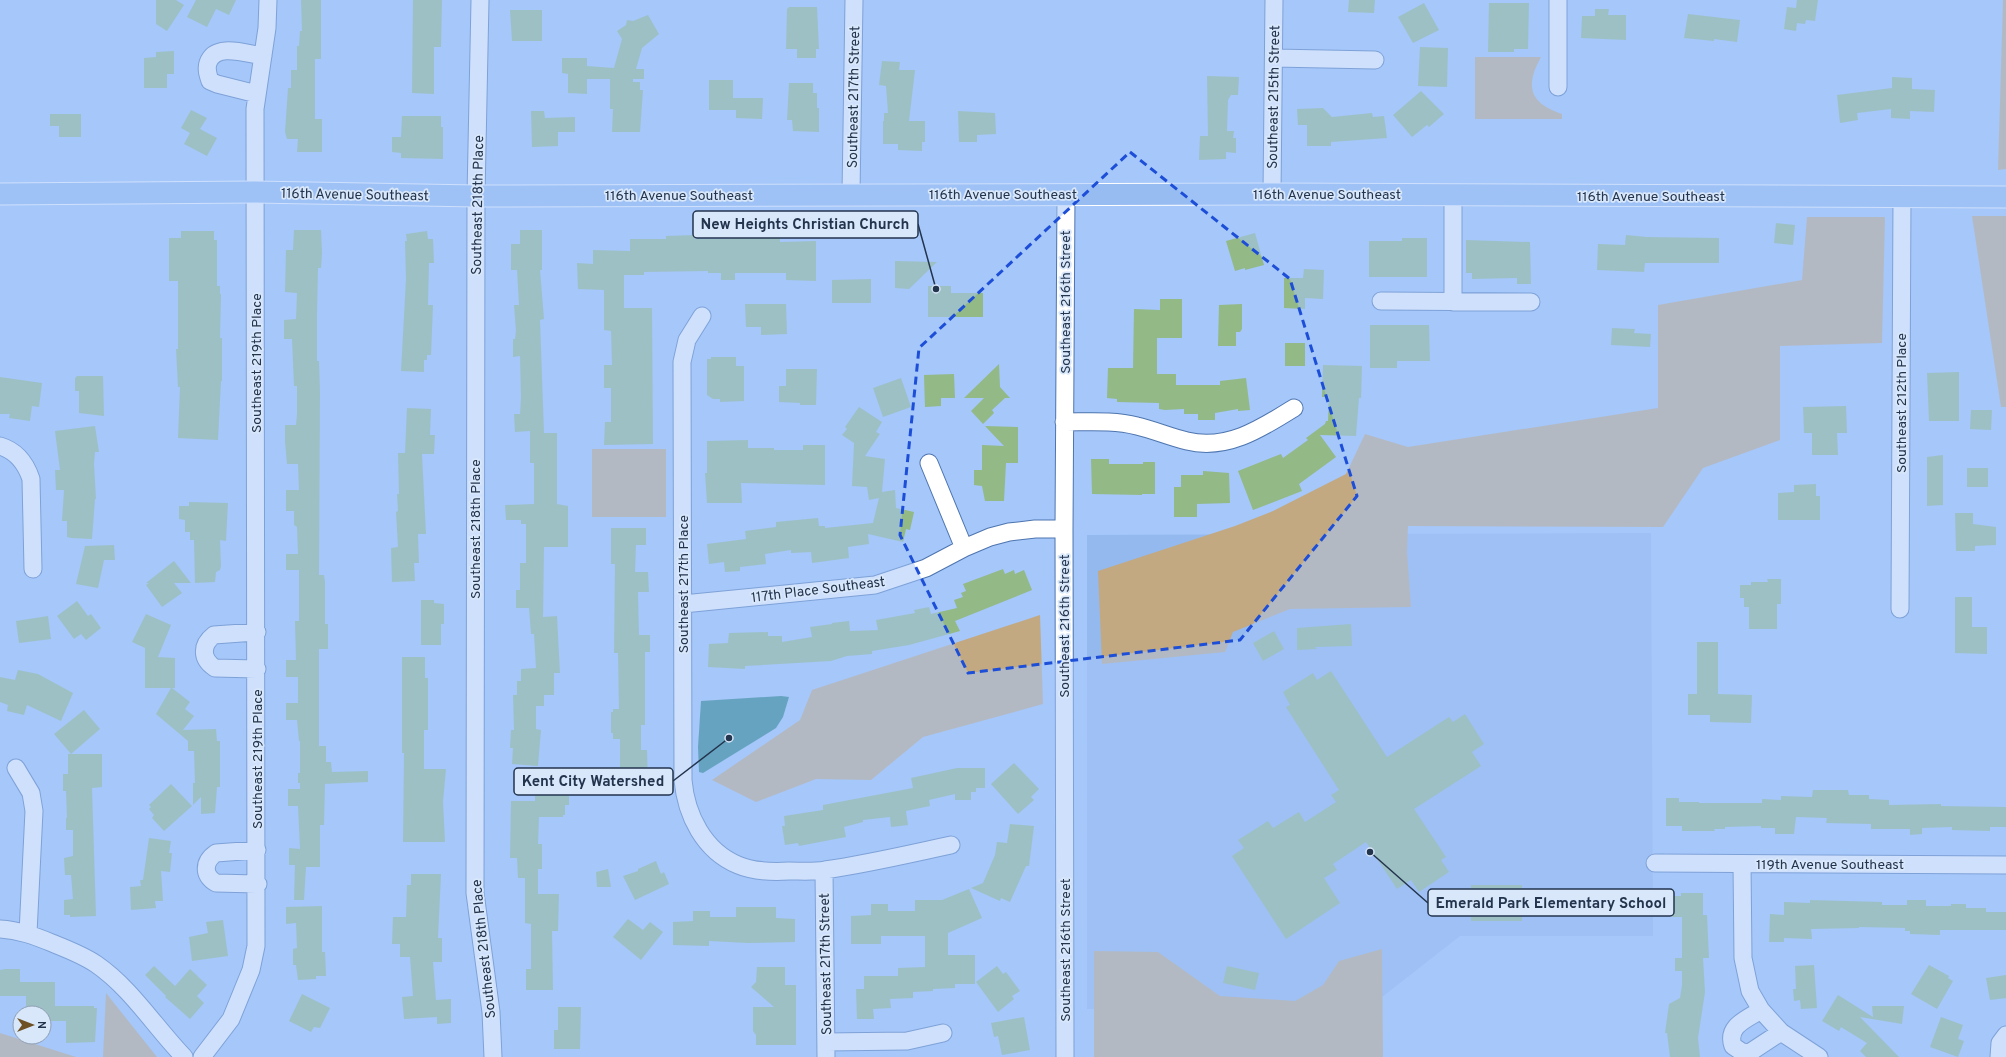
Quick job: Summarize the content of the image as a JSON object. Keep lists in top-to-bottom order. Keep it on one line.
{"streets":{"main road":["116th Avenue Southeast"],"street":["Southeast 217th Street","Southeast 215th Street","Southeast 218th Place","Southeast 216th Street","Southeast 219th Place","Southeast 212th Place","Southeast 217th Place","117th Place Southeast","119th Avenue Southeast"]},"crossings":[["Southeast 217th Street","116th Avenue Southeast"],["Southeast 217th Street","Southeast 217th Place"],["Southeast 215th Street","116th Avenue Southeast"],["116th Avenue Southeast","Southeast 218th Place"],["116th Avenue Southeast","Southeast 216th Street"],["116th Avenue Southeast","Southeast 219th Place"],["116th Avenue Southeast","Southeast 212th Place"],["Southeast 216th Street","117th Place Southeast"],["Southeast 217th Place","117th Place Southeast"]],"places":["New Heights Christian Church","Kent City Watershed","Emerald Park Elementary School"],"north":"right"}
